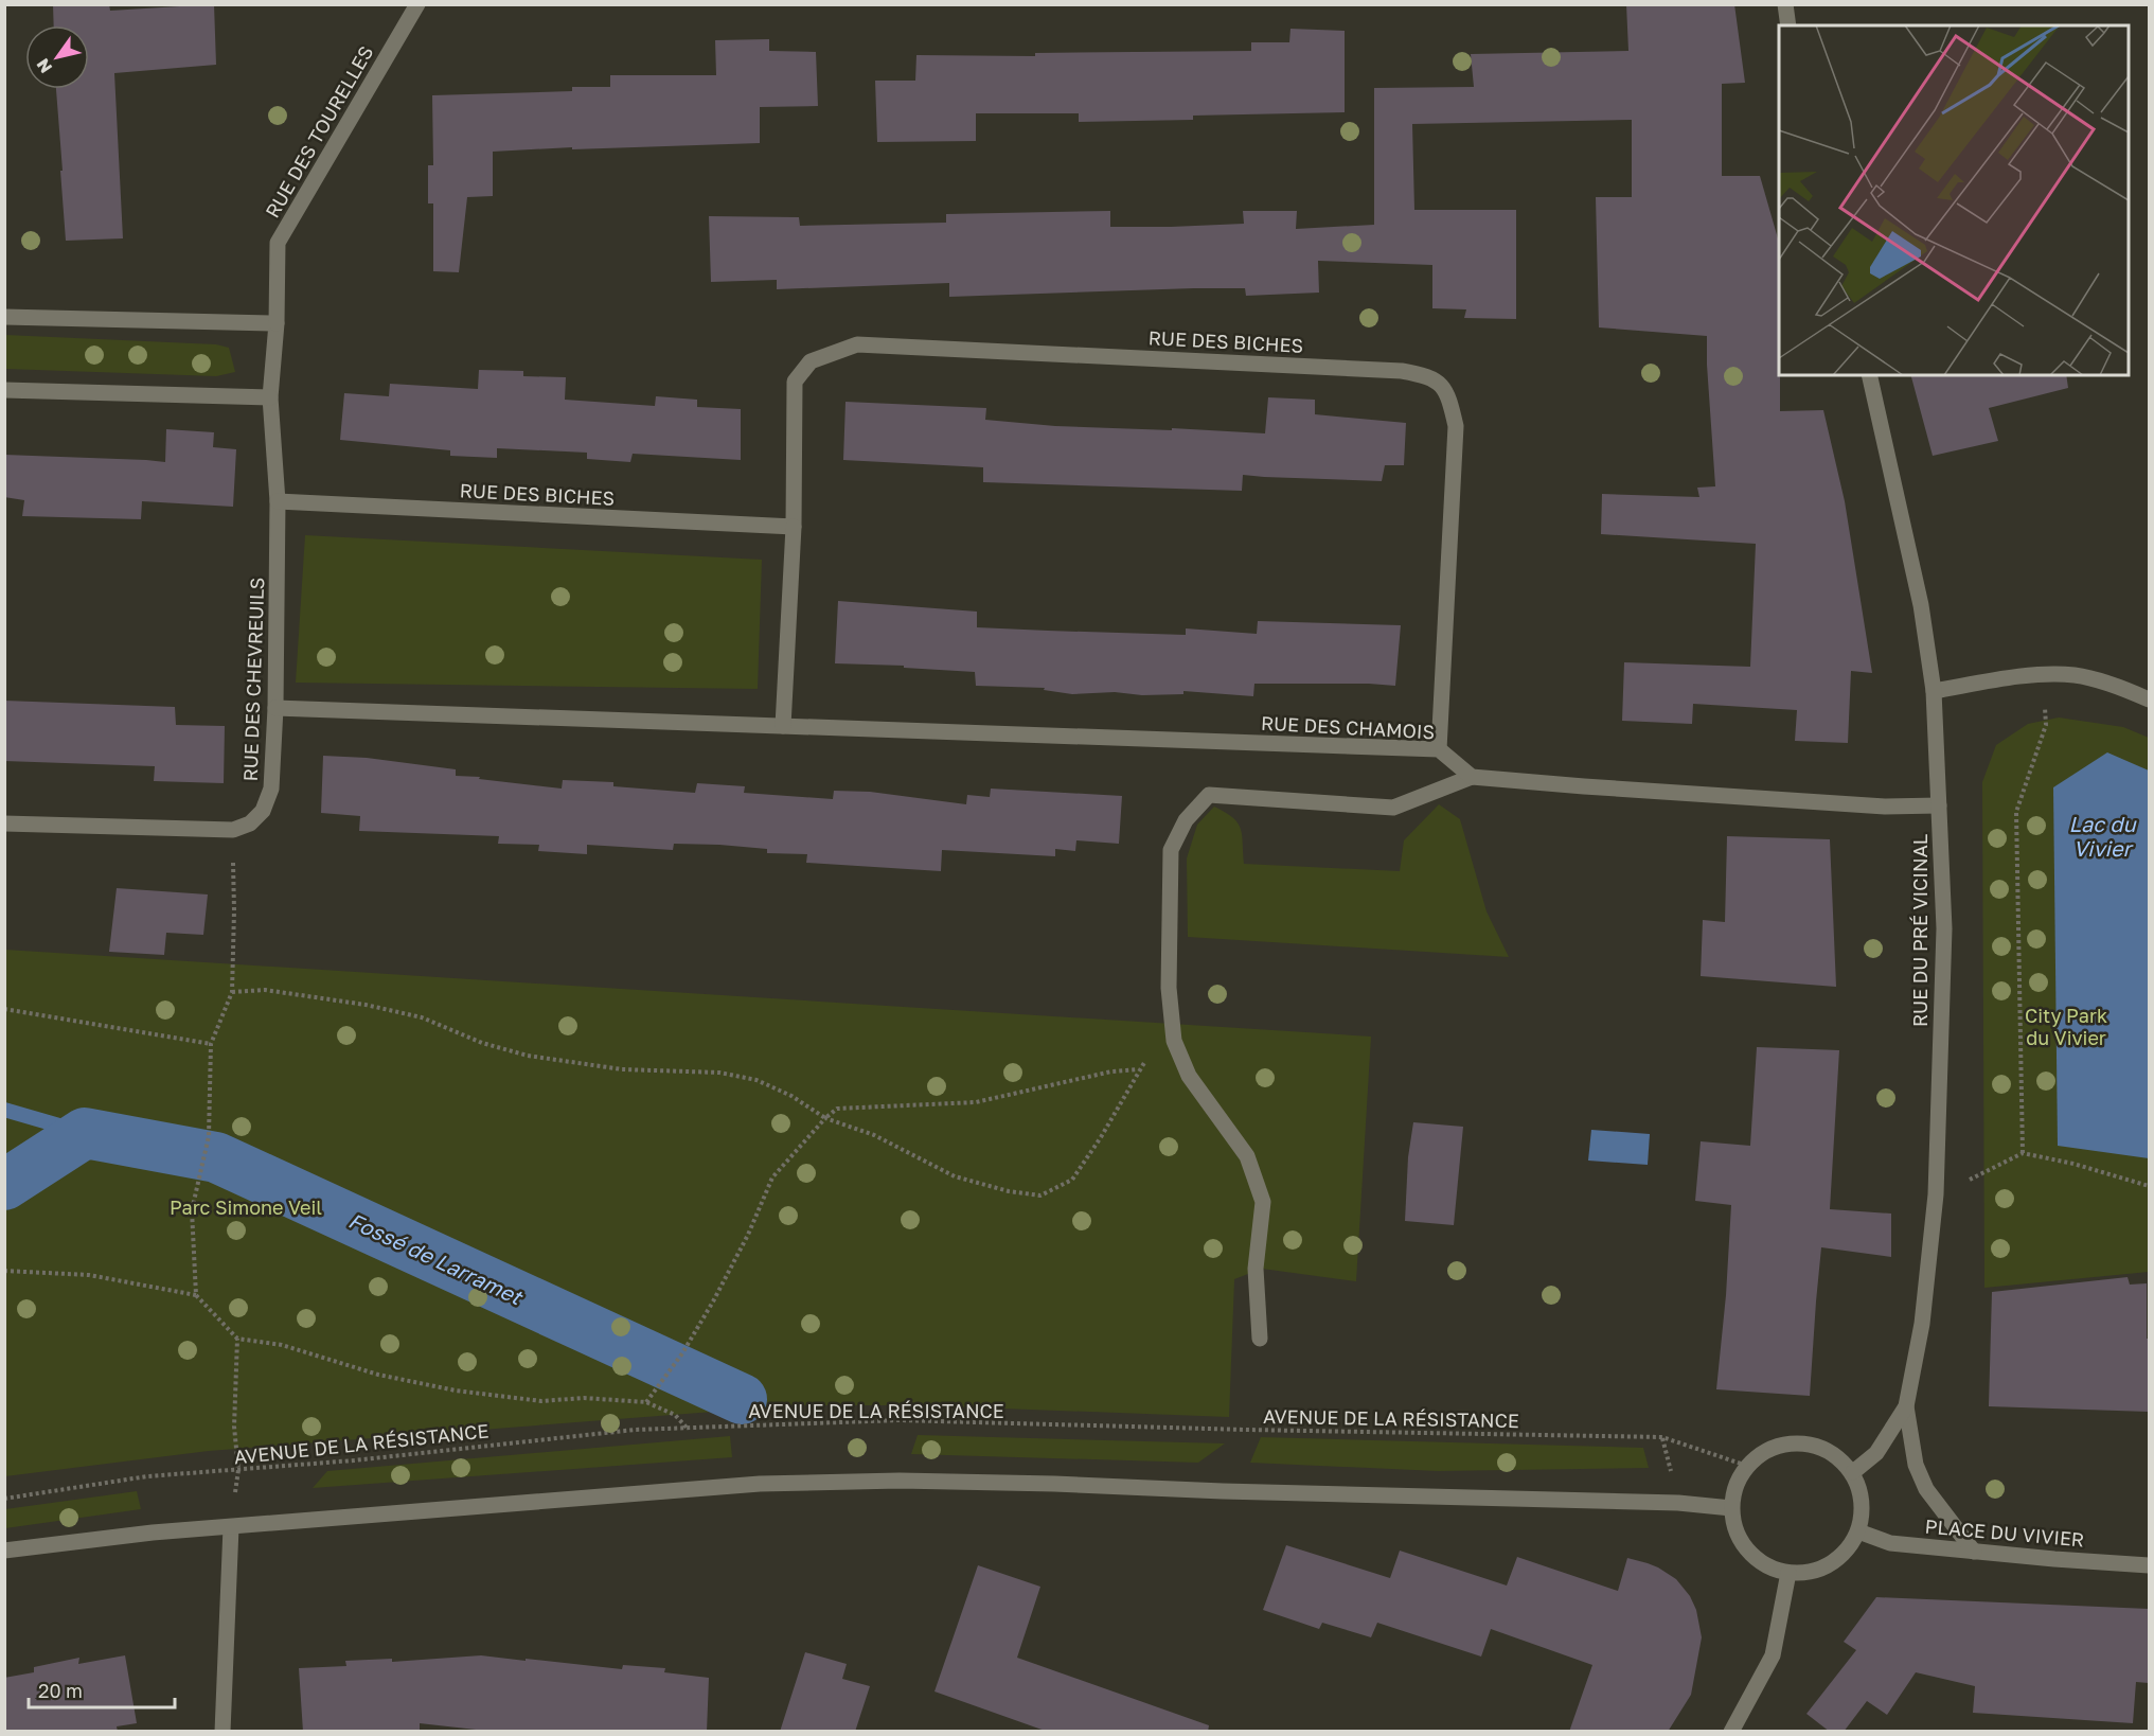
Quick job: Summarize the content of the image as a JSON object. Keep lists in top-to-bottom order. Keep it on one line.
{"streets":{"street":["RUE DES TOURELLES","RUE DES BICHES","RUE DES CHEVREUILS","RUE DES CHAMOIS","RUE DU PRÉ VICINAL","PLACE DU VIVIER"],"path":["AVENUE DE LA RÉSISTANCE"]},"crossings":[["RUE DES TOURELLES","RUE DES CHEVREUILS"],["RUE DES BICHES","RUE DES CHEVREUILS"],["RUE DES BICHES","RUE DES CHAMOIS"],["RUE DES CHEVREUILS","RUE DES CHAMOIS"],["RUE DU PRÉ VICINAL","AVENUE DE LA RÉSISTANCE"],["RUE DU PRÉ VICINAL","PLACE DU VIVIER"],["AVENUE DE LA RÉSISTANCE","PLACE DU VIVIER"]],"water":["Lac du Vivier","Fossé de Larramet"],"parks":["City Park du Vivier","Parc Simone Veil"],"scale_bar":"20 m","north":"bottom left"}
